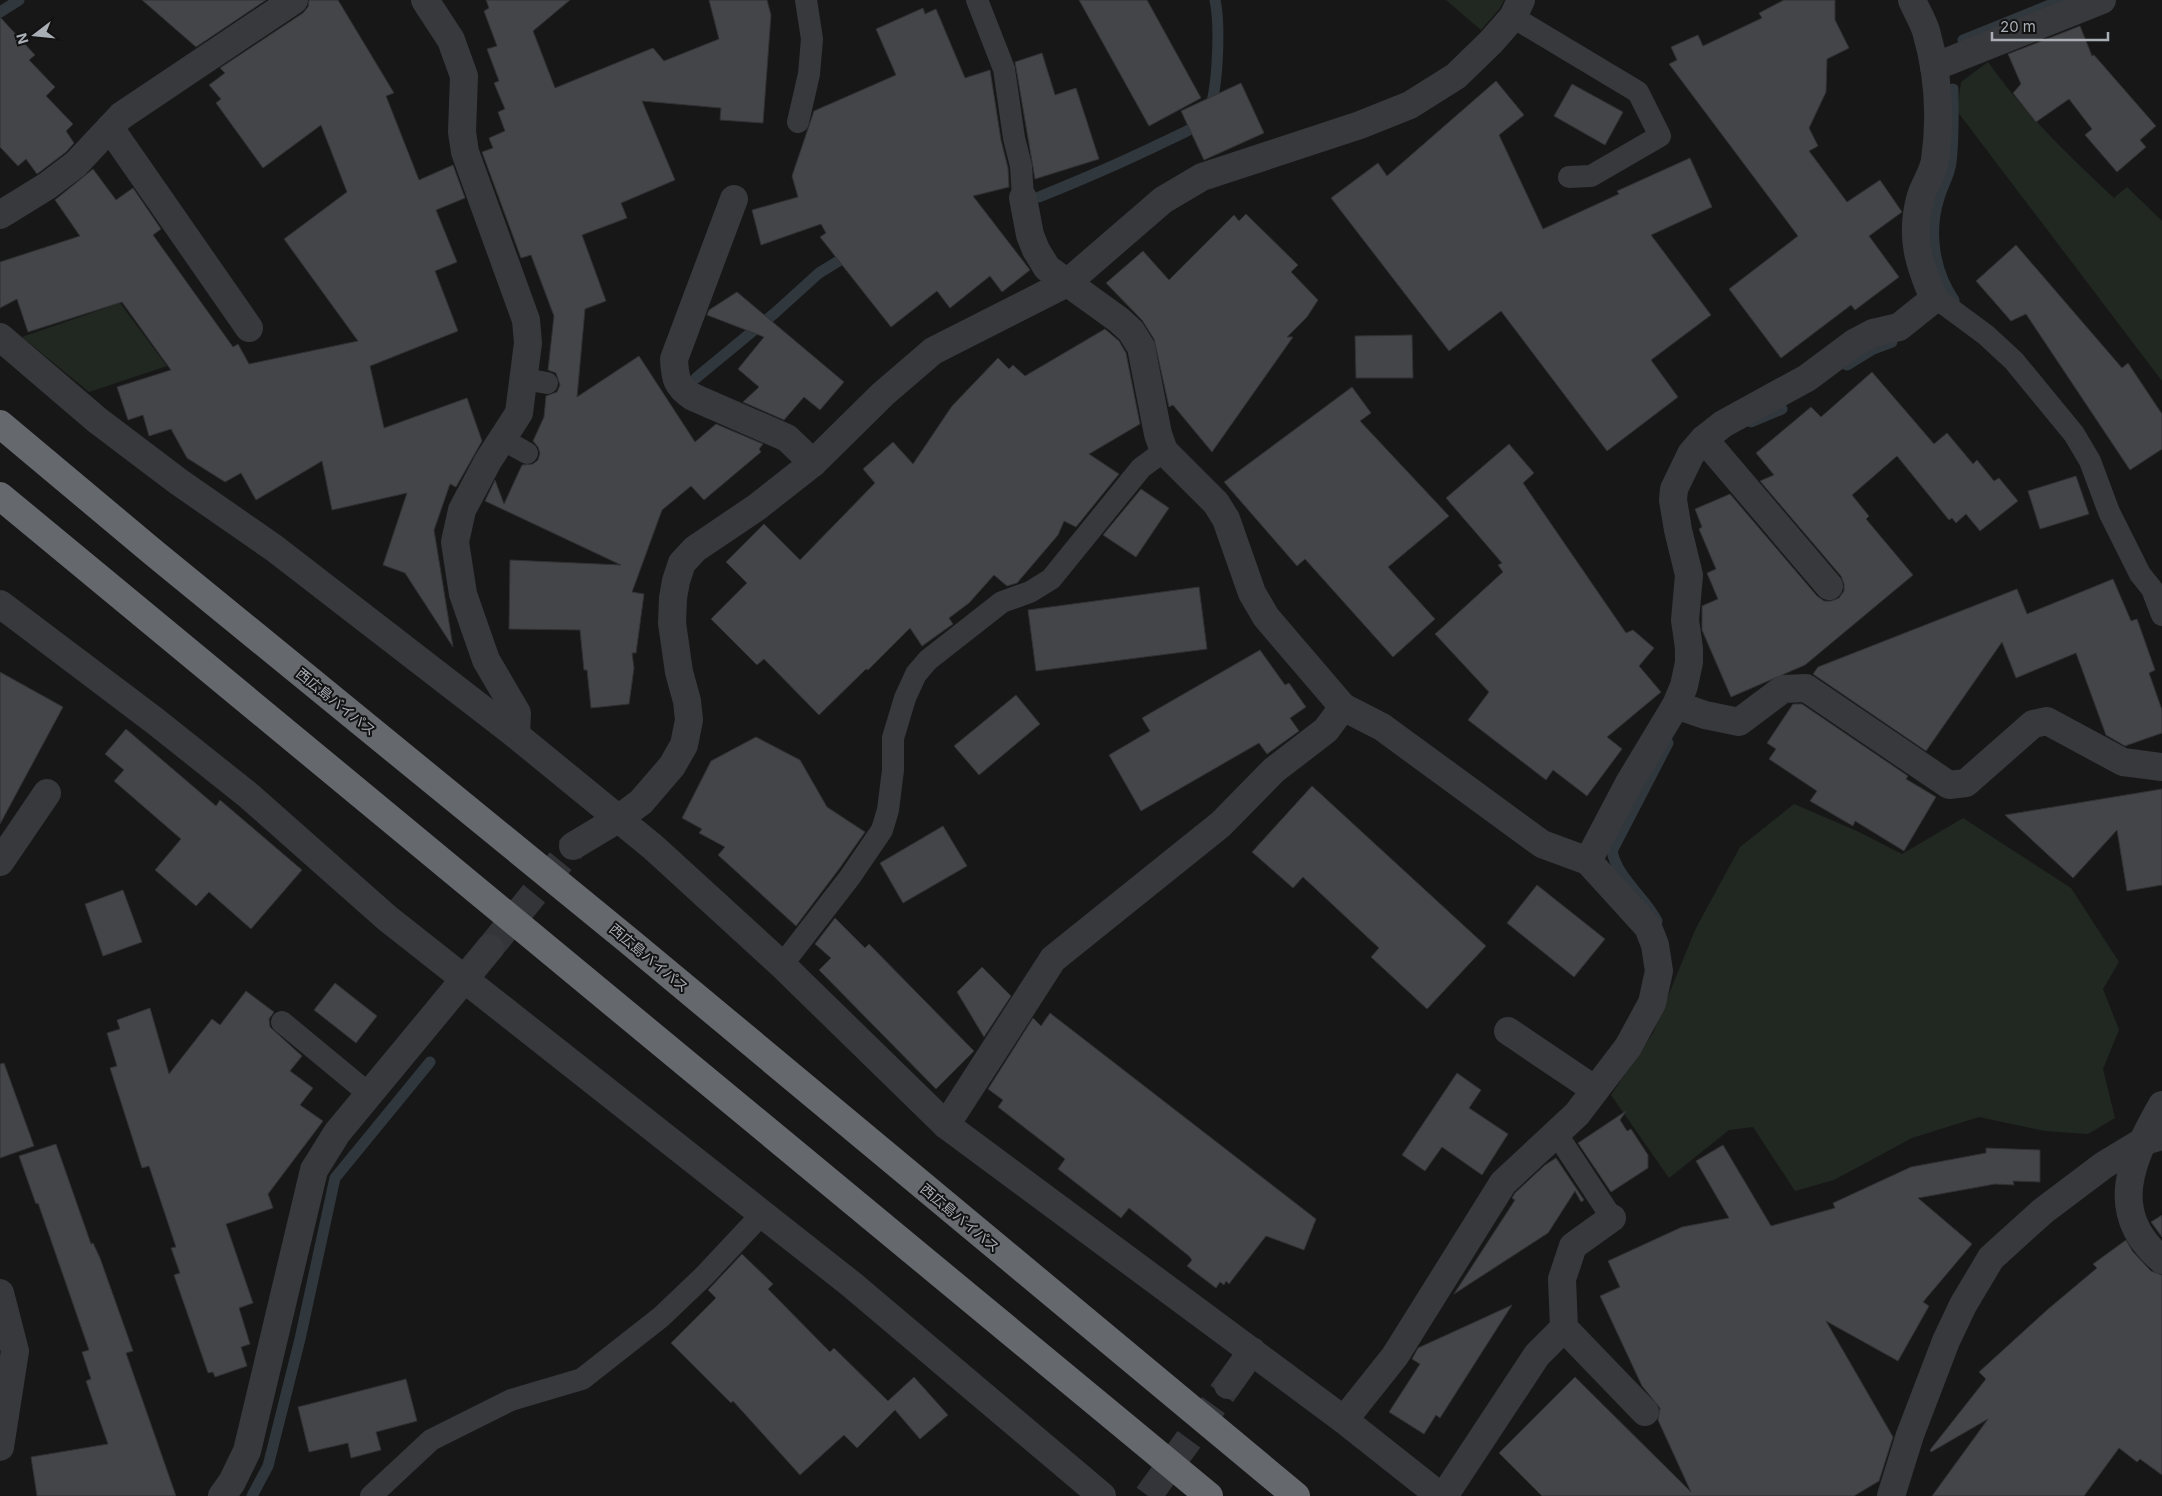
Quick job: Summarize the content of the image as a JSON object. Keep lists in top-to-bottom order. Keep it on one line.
{"streets":{"highway":["西広島バイパス"]},"scale_bar":"20 m","north":"left"}
